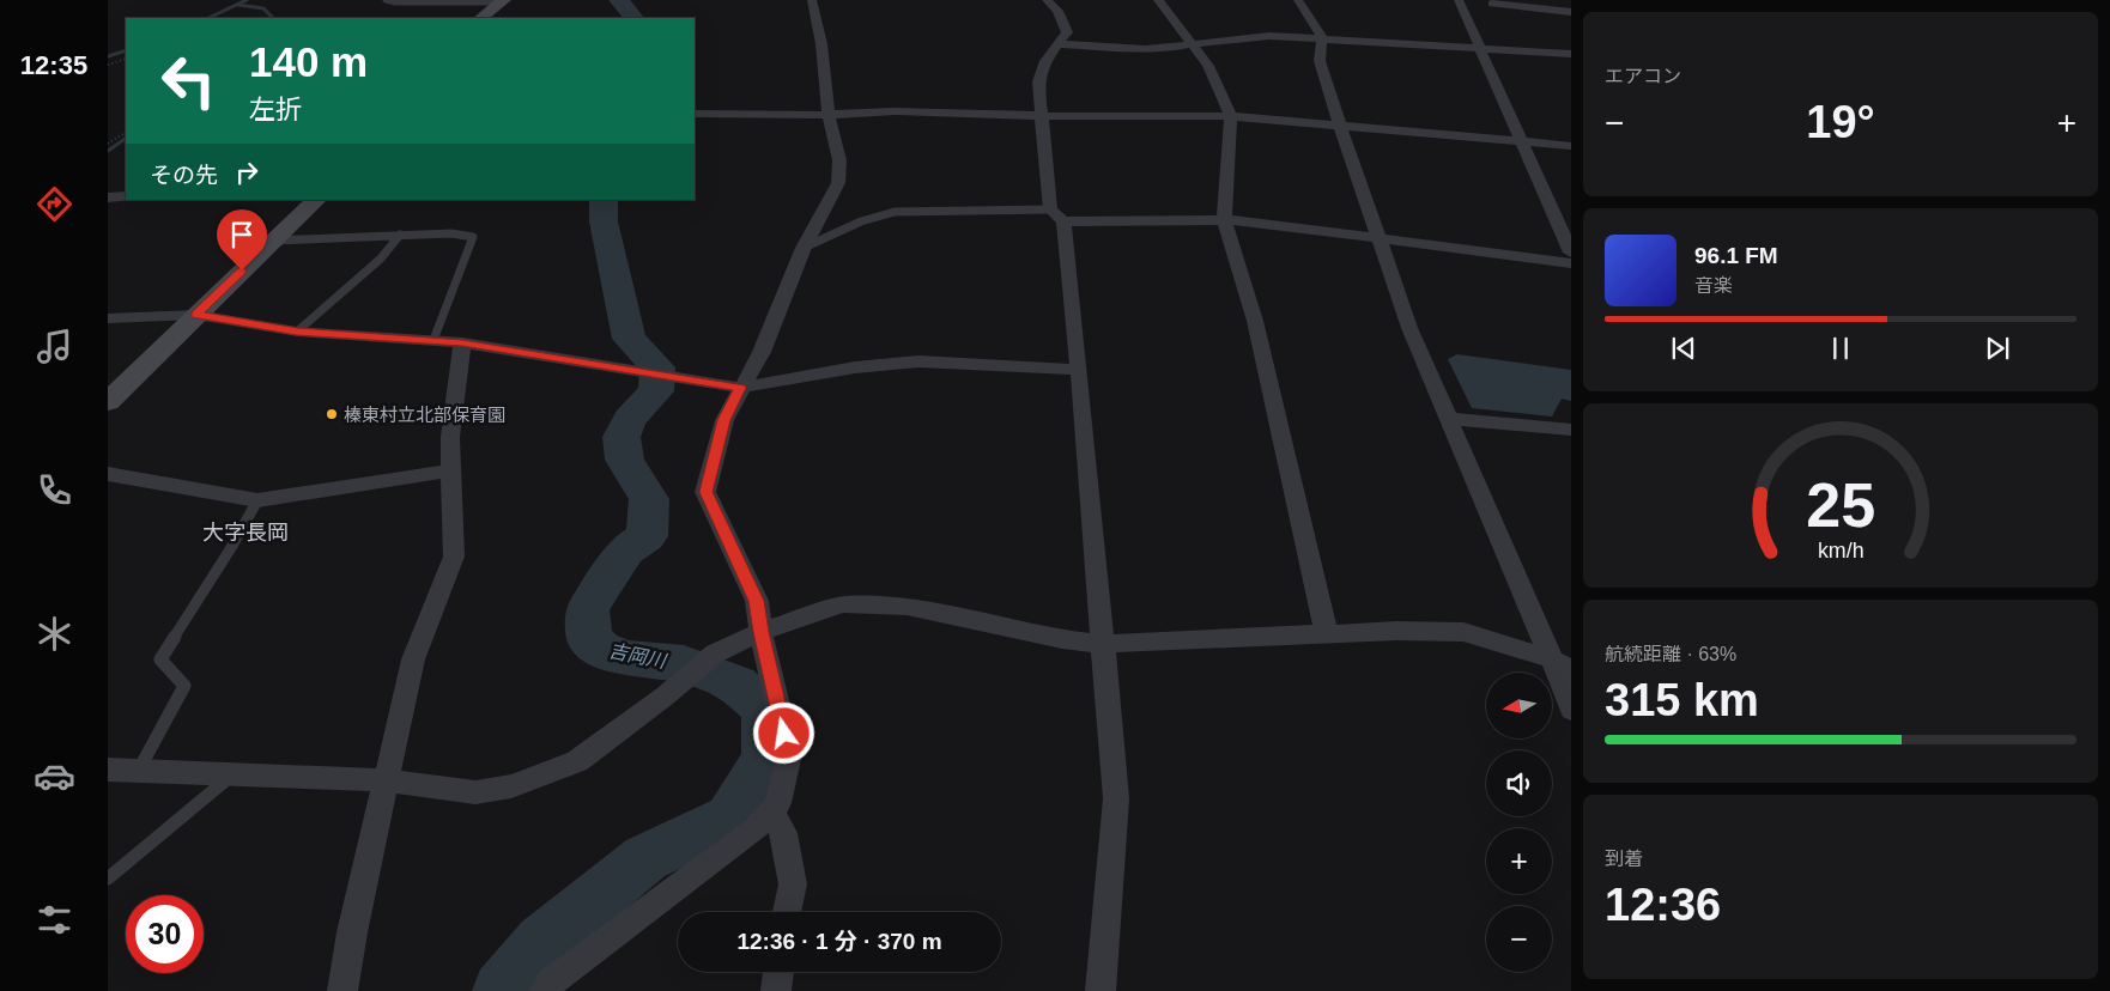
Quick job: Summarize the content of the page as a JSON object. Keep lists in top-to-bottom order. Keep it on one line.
{"districts":["大字長岡"],"water":["吉岡川"],"places":["榛東村立北部保育園"],"north":"left","page":{"tabs":"12:35","tile":["エアコン",["航続距離 · 63%","315 km"],["到着","12:36"]],"turn":["140 m","左折"],"heat":["−","19°","+"],"then":"その先","song":["96.1 FM","音楽"],"map_buttons":["+","−"],"limit":"30","trip":"12:36 · 1 分 · 370 m","gauge":["25","km/h"]}}
